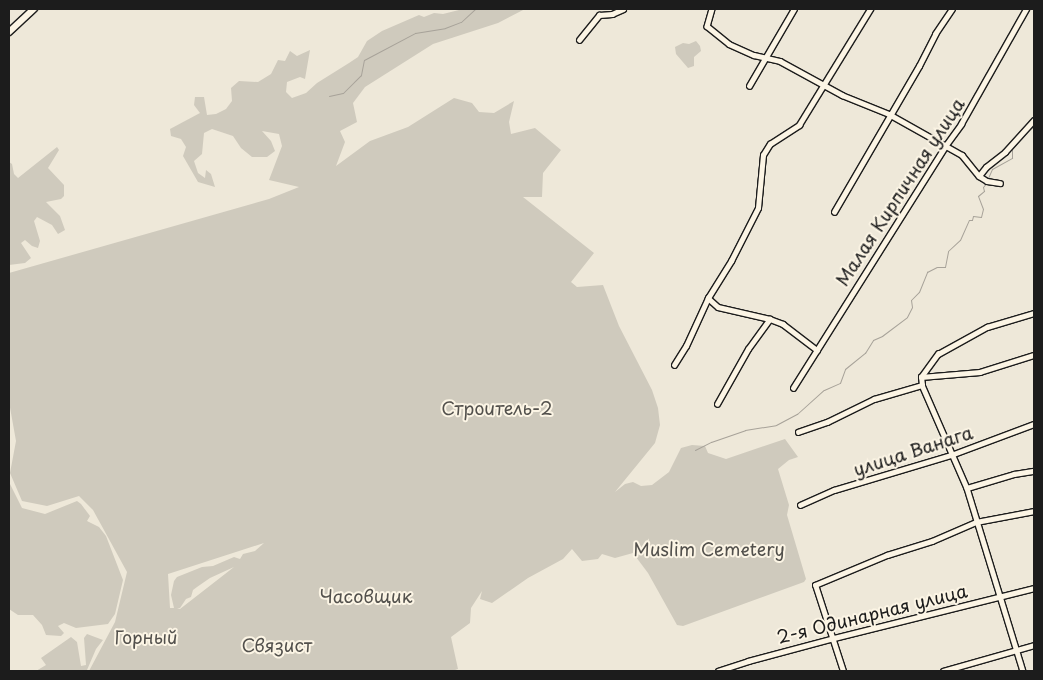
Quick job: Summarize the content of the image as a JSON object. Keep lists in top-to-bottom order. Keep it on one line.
{"streets":{"street":["Малая Кирпичная улица","улица Ванага","2-я Одинарная улица"]},"parks":["Строитель-2","Muslim Cemetery","Часовщик","Горный","Связист"]}
